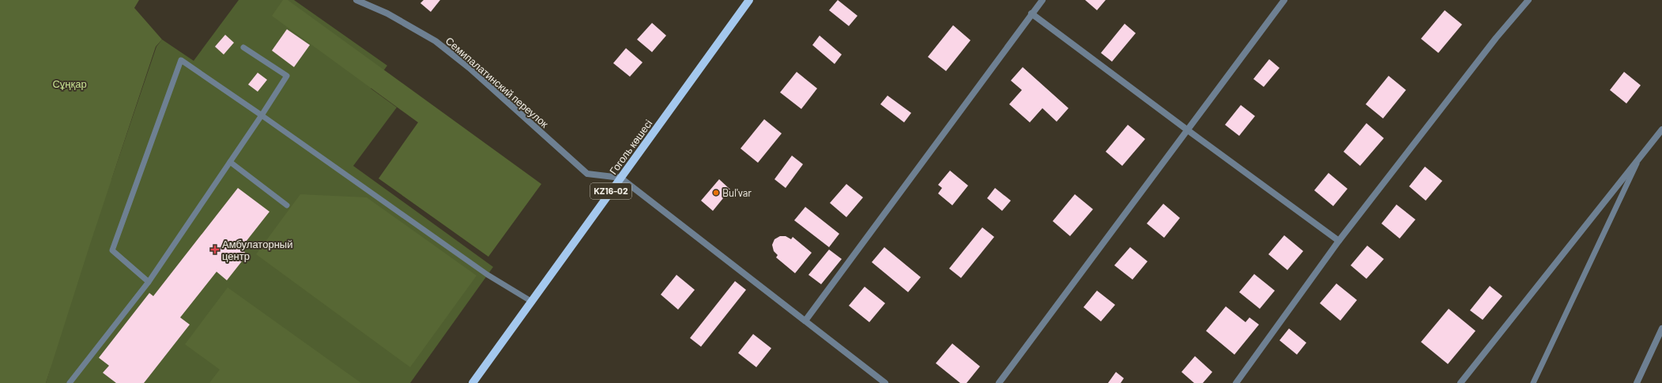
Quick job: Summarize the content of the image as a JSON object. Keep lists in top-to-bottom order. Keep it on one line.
{"streets":{"main road":["Гоголь көшесі","KZ16-02"],"street":["Семипалатинский переулок"]},"crossings":[["Семипалатинский переулок","Гоголь көшесі"]],"parks":["Сұңқар"],"places":{"other":["Bul'var"],"health":["Амбулаторный центр"]}}
